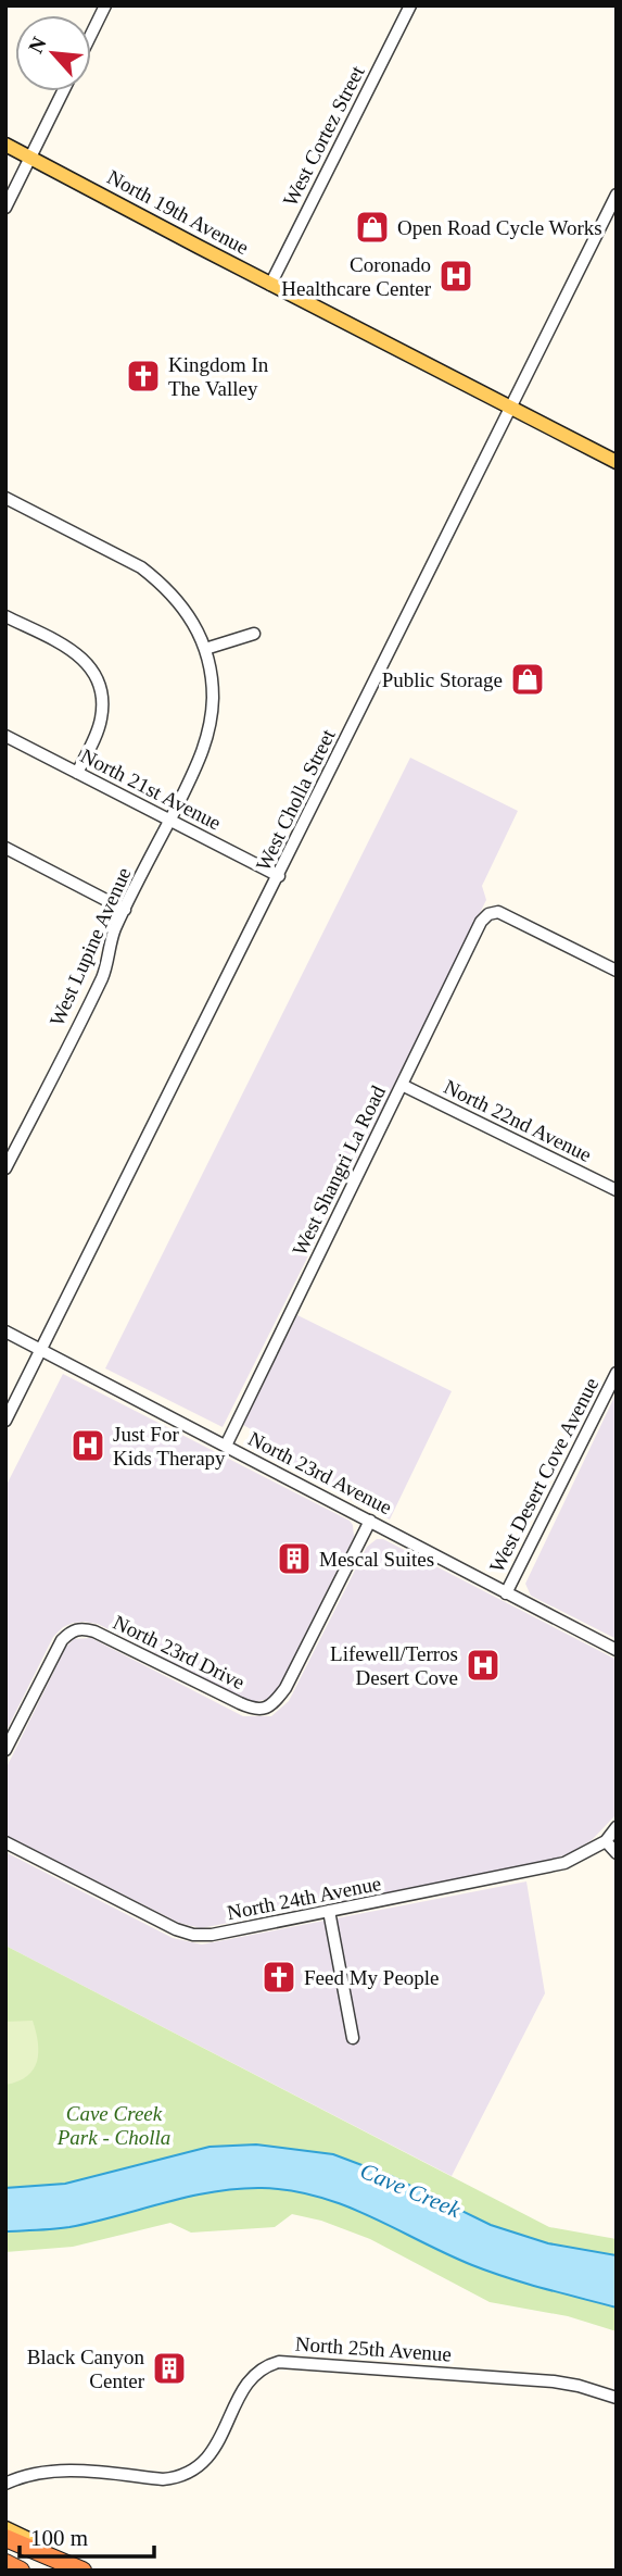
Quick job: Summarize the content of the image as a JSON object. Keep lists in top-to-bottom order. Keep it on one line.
{"streets":{"main road":["North 19th Avenue"],"street":["West Cortez Street","North 21st Avenue","West Cholla Street","West Lupine Avenue","North 22nd Avenue","West Shangri La Road","North 23rd Avenue","West Desert Cove Avenue","North 23rd Drive","North 24th Avenue","North 25th Avenue"]},"crossings":[["West Cortez Street","North 19th Avenue"],["North 19th Avenue","West Cholla Street"],["North 21st Avenue","West Cholla Street"],["North 21st Avenue","West Lupine Avenue"],["West Cholla Street","North 23rd Avenue"],["North 22nd Avenue","West Shangri La Road"],["West Shangri La Road","North 23rd Avenue"],["North 23rd Avenue","West Desert Cove Avenue"],["North 23rd Avenue","North 23rd Drive"]],"water":["Cave Creek"],"parks":["Cave Creek Park - Cholla"],"places":{"shop":["Open Road Cycle Works","Public Storage"],"hospital":["Coronado Healthcare Center","Just For Kids Therapy","Lifewell/Terros Desert Cove"],"church":["Kingdom In The Valley","Feed My People"],"building":["Mescal Suites","Black Canyon Center"]},"scale_bar":"100 m","north":"top left"}
